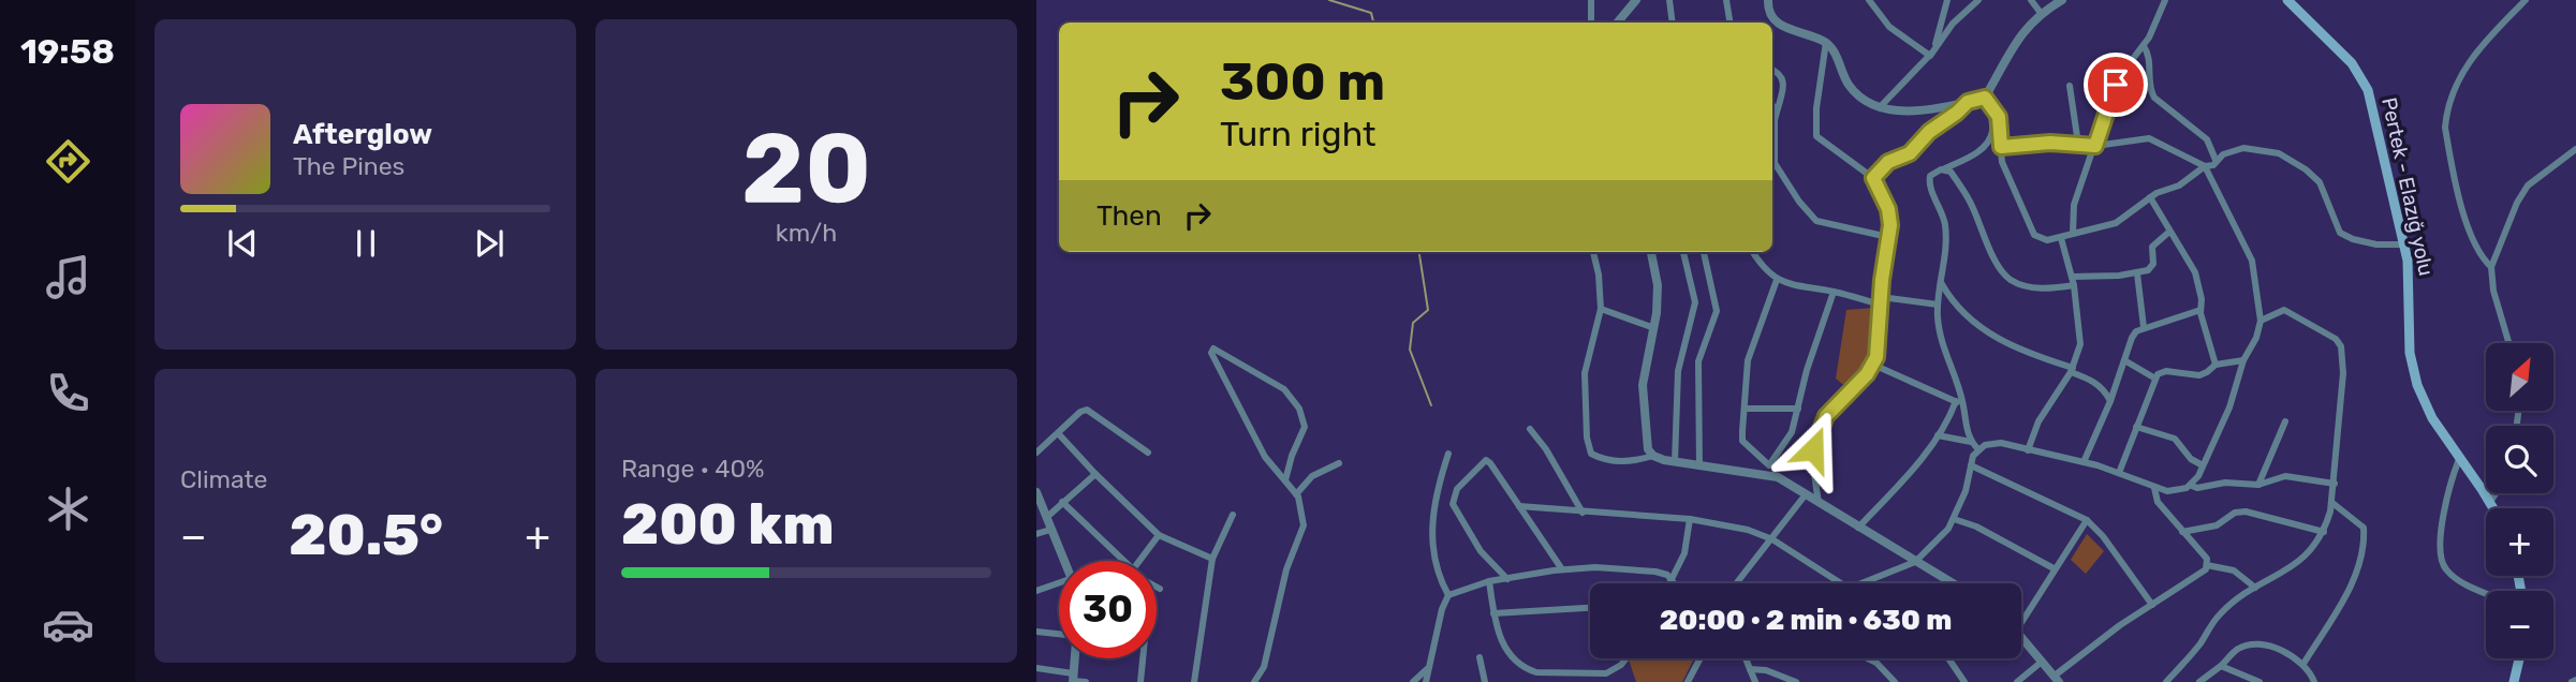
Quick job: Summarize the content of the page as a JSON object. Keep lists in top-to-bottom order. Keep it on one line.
{"streets":{"main road":["Pertek - Elazığ yolu"]},"north":"top right","page":{"tabs":"19:58","tile":[["20","km/h"],"Climate",["Range · 40%","200 km"]],"turn":["300 m","Turn right"],"song":["Afterglow","The Pines"],"then":"Then","map_buttons":["+","−"],"heat":["−","20.5°","+"],"limit":"30","trip":"20:00 · 2 min · 630 m"}}
